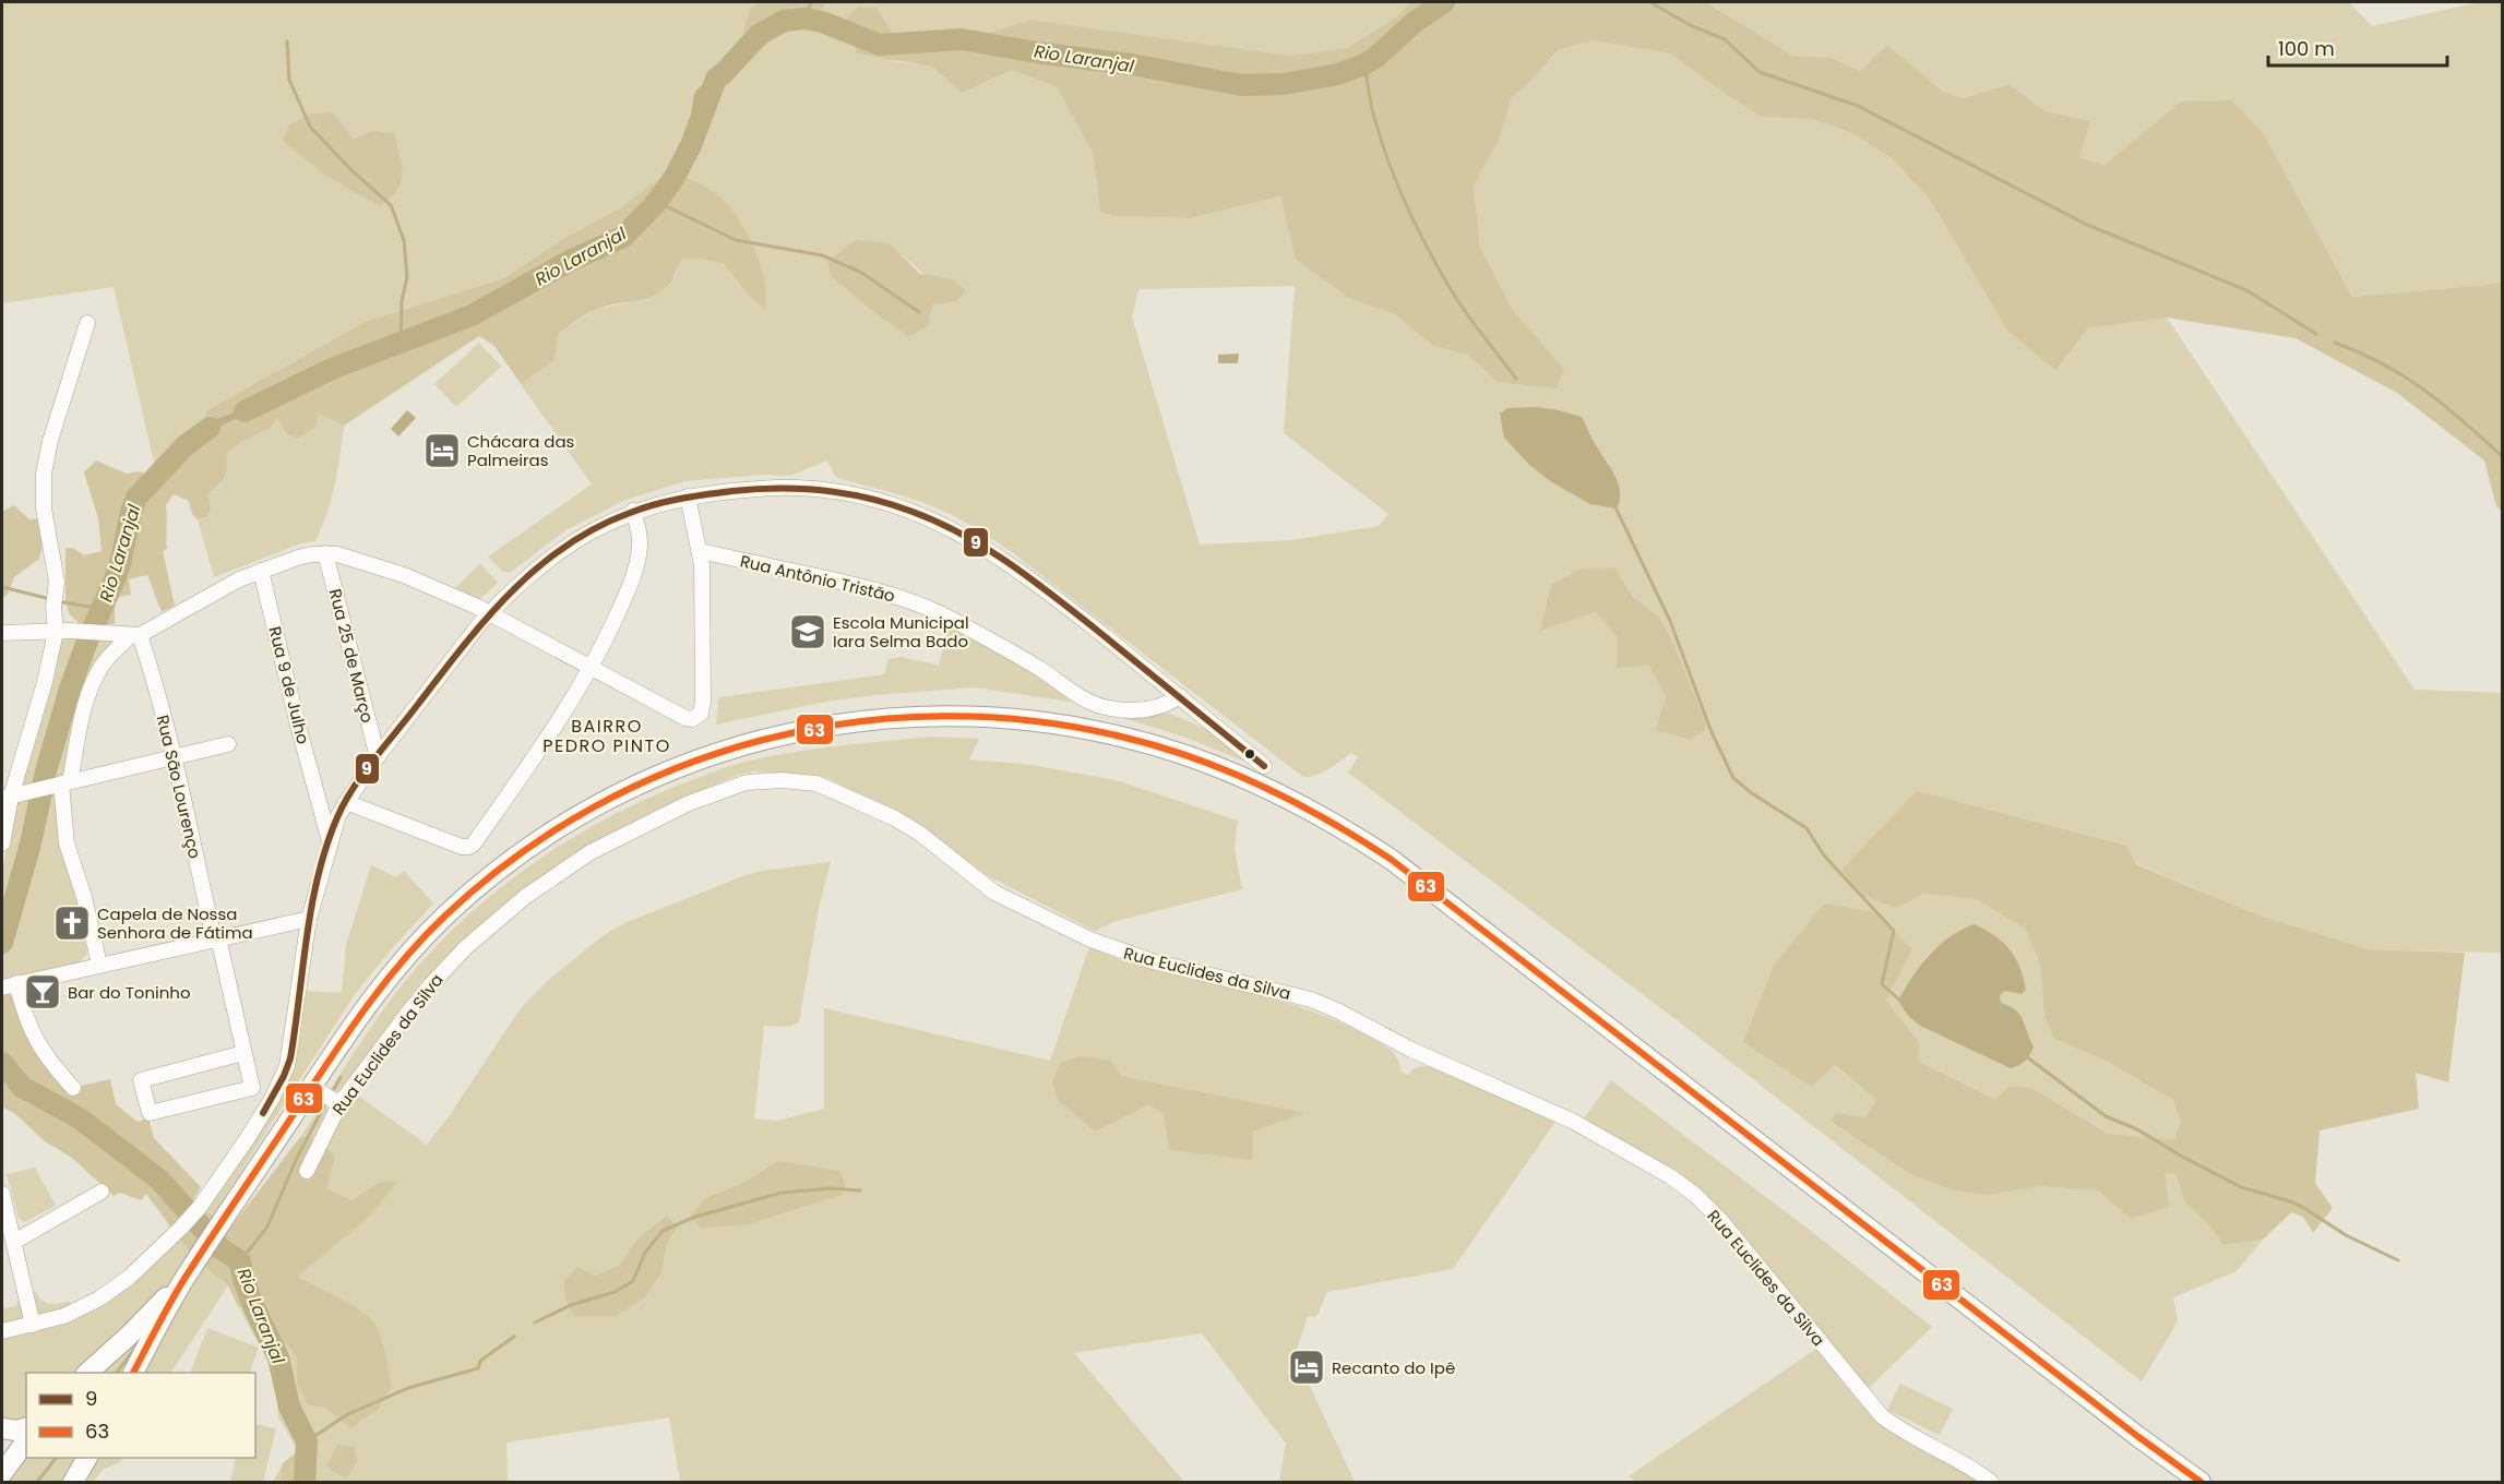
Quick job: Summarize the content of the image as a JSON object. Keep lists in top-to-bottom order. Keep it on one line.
{"streets":{"street":["Rua Antônio Tristão","Rua 25 de Março","Rua 9 de Julho","Rua São Lourenço","Rua Euclides da Silva"]},"districts":["BAIRRO PEDRO PINTO"],"water":["Rio Laranjal"],"places":{"hotel":["Chácara das Palmeiras","Recanto do Ipê"],"school or university":["Escola Municipal Iara Selma Bado"],"church":["Capela de Nossa Senhora de Fátima"],"bar":["Bar do Toninho"]},"lines":["transit line 9","transit line 63"],"legend":["9","63"],"scale_bar":"100 m"}
